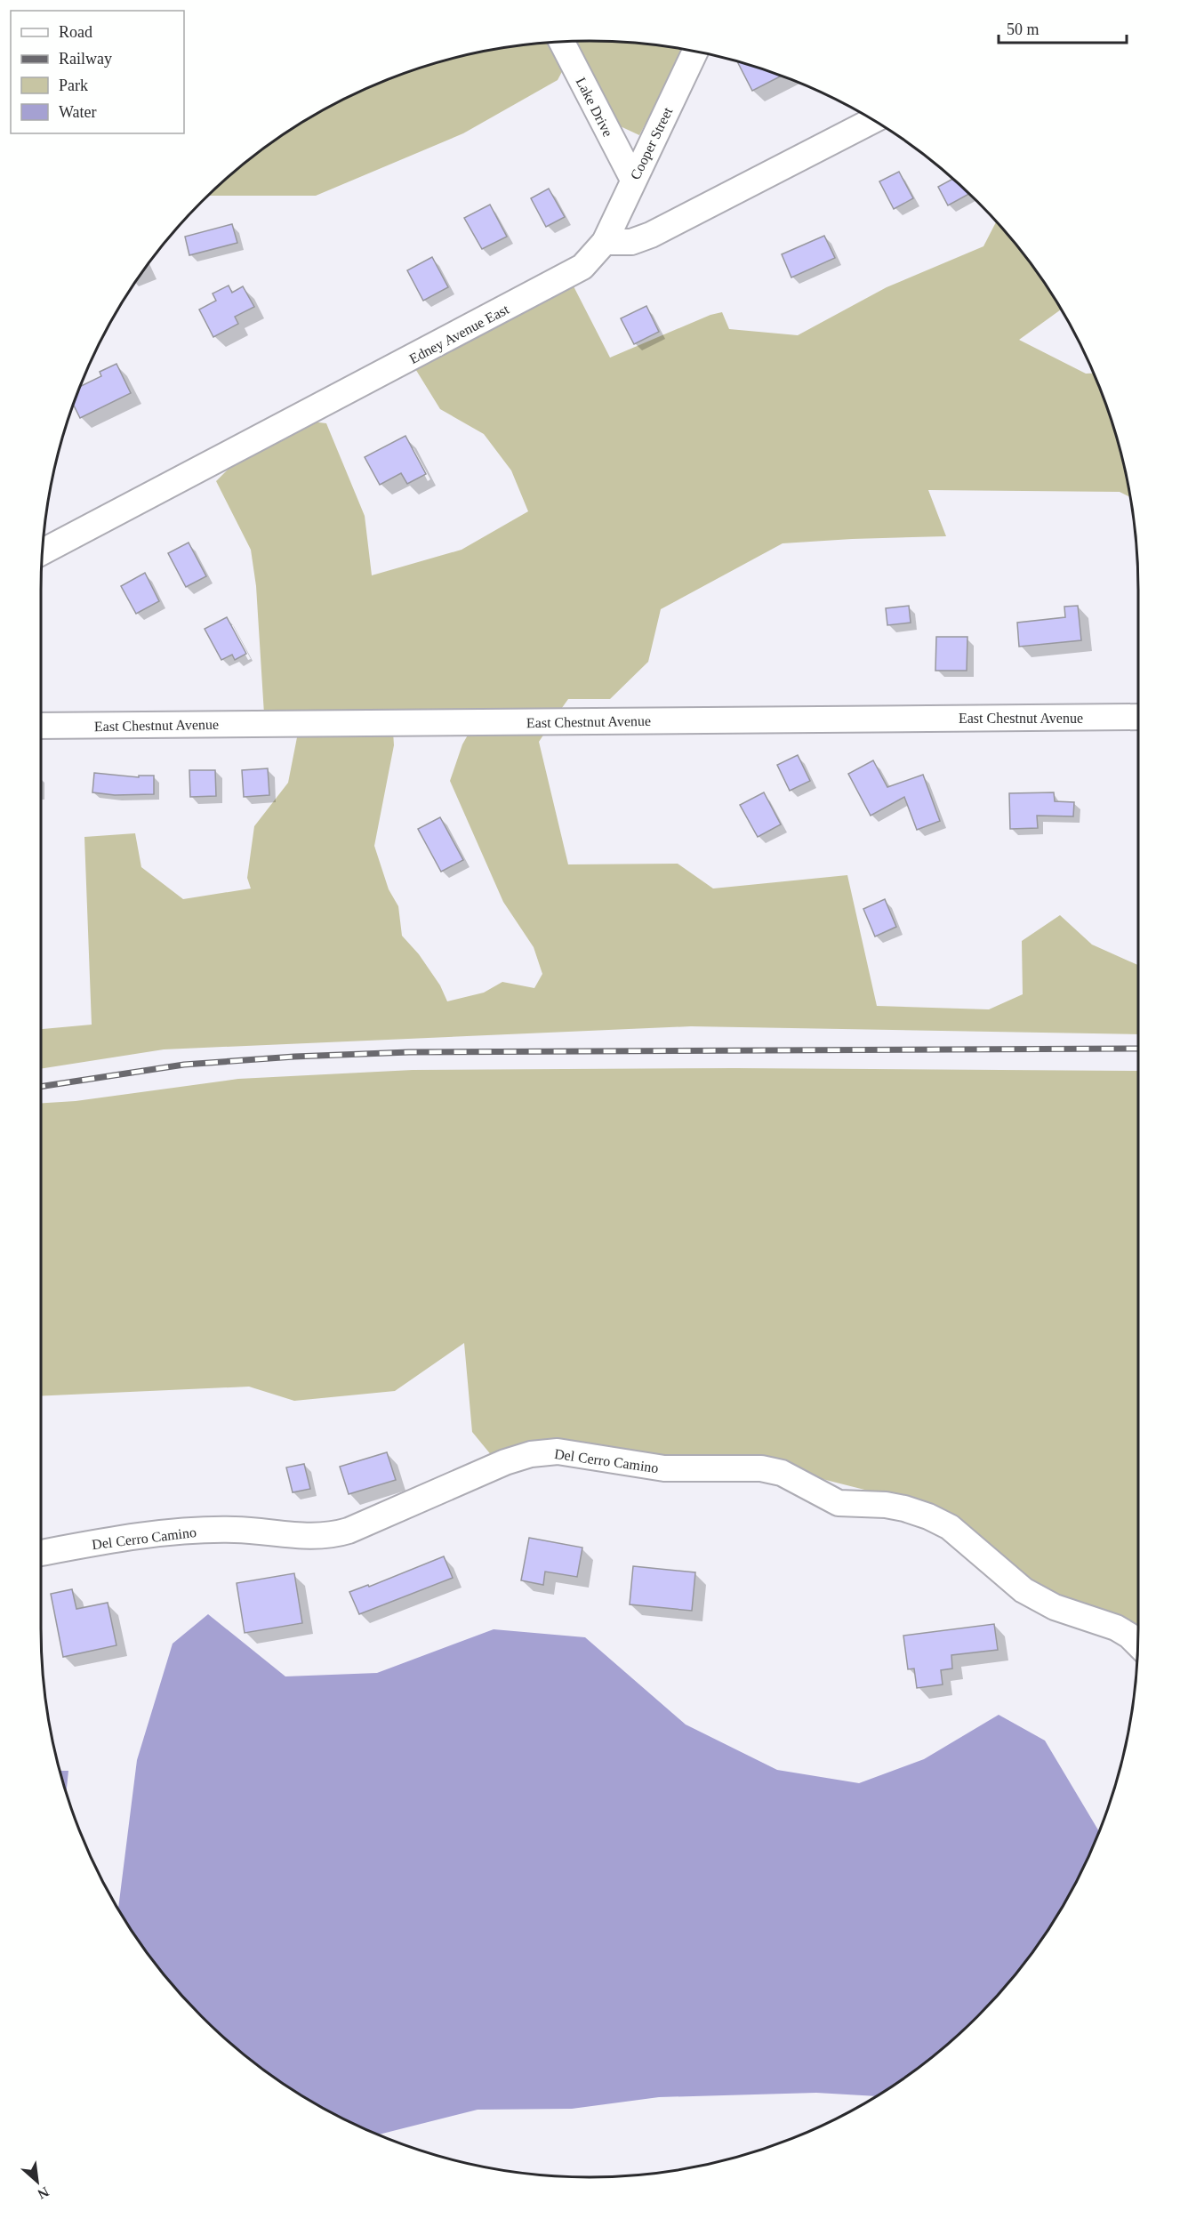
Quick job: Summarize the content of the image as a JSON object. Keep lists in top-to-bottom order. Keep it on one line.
{"streets":{"street":["Lake Drive","Cooper Street","Edney Avenue East","East Chestnut Avenue","Del Cerro Camino"]},"crossings":[["Lake Drive","Cooper Street"],["Cooper Street","Edney Avenue East"]],"legend":["Road","Railway","Park","Water"],"scale_bar":"50 m","north":"bottom right"}
